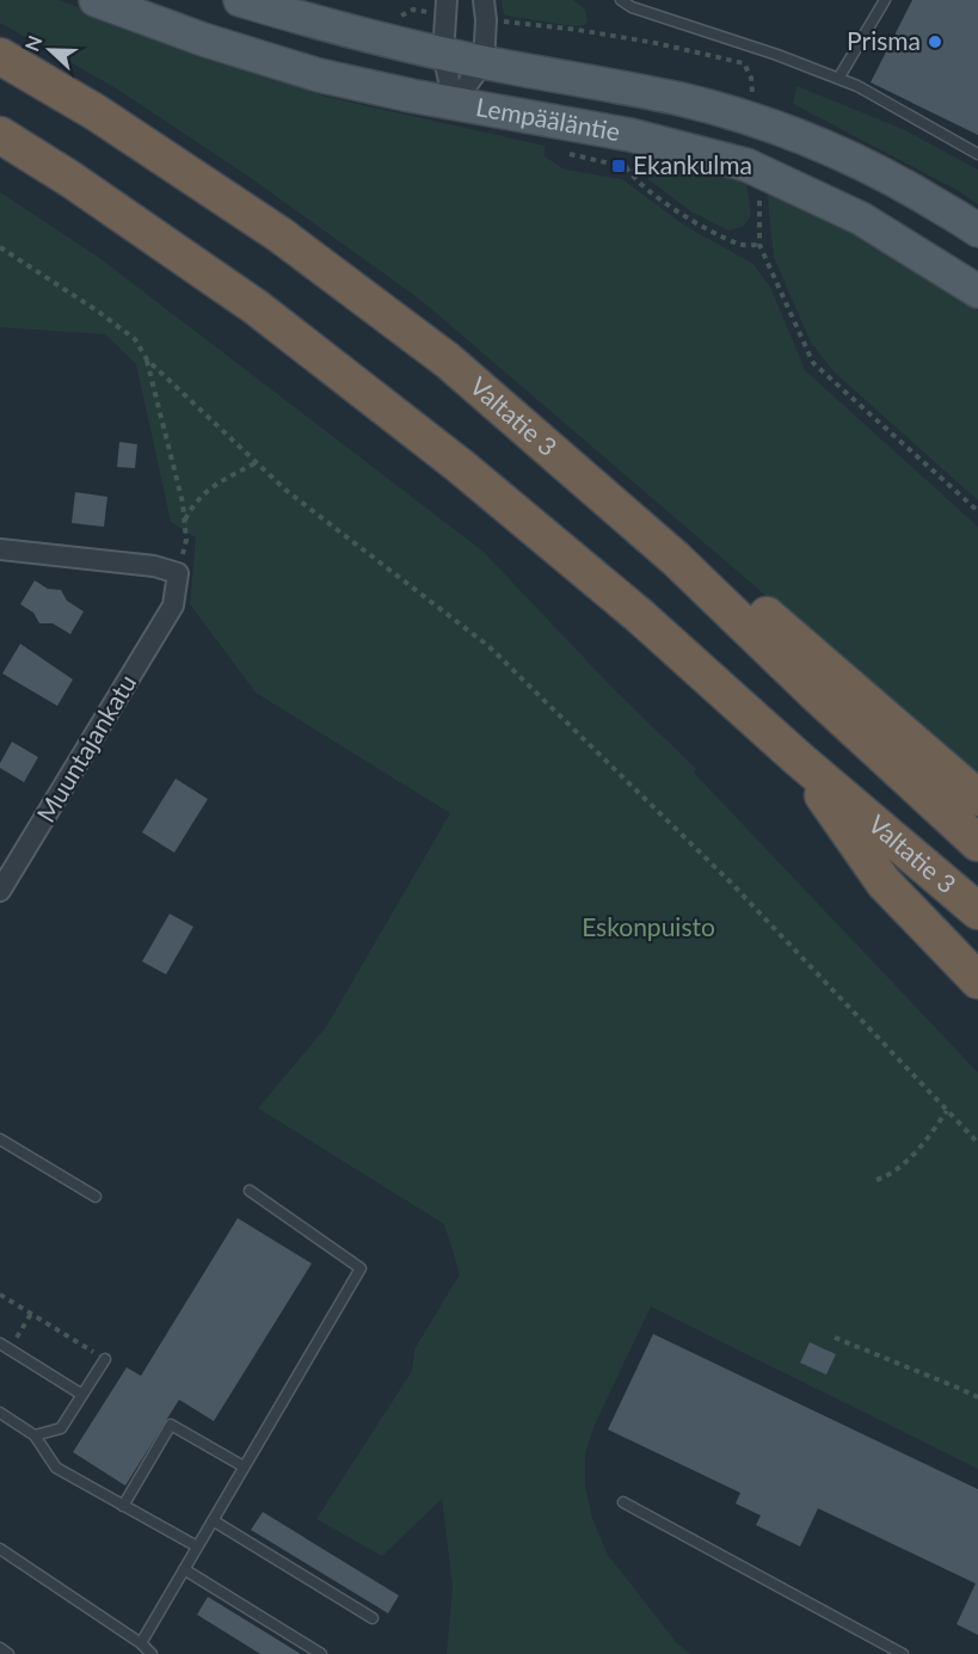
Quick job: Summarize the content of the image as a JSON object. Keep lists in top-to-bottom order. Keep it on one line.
{"streets":{"highway":["Valtatie 3"],"main road":["Lempääläntie"],"street":["Muuntajankatu"]},"parks":["Eskonpuisto"],"places":{"other":["Prisma"],"transit":["Ekankulma"]},"north":"left"}
